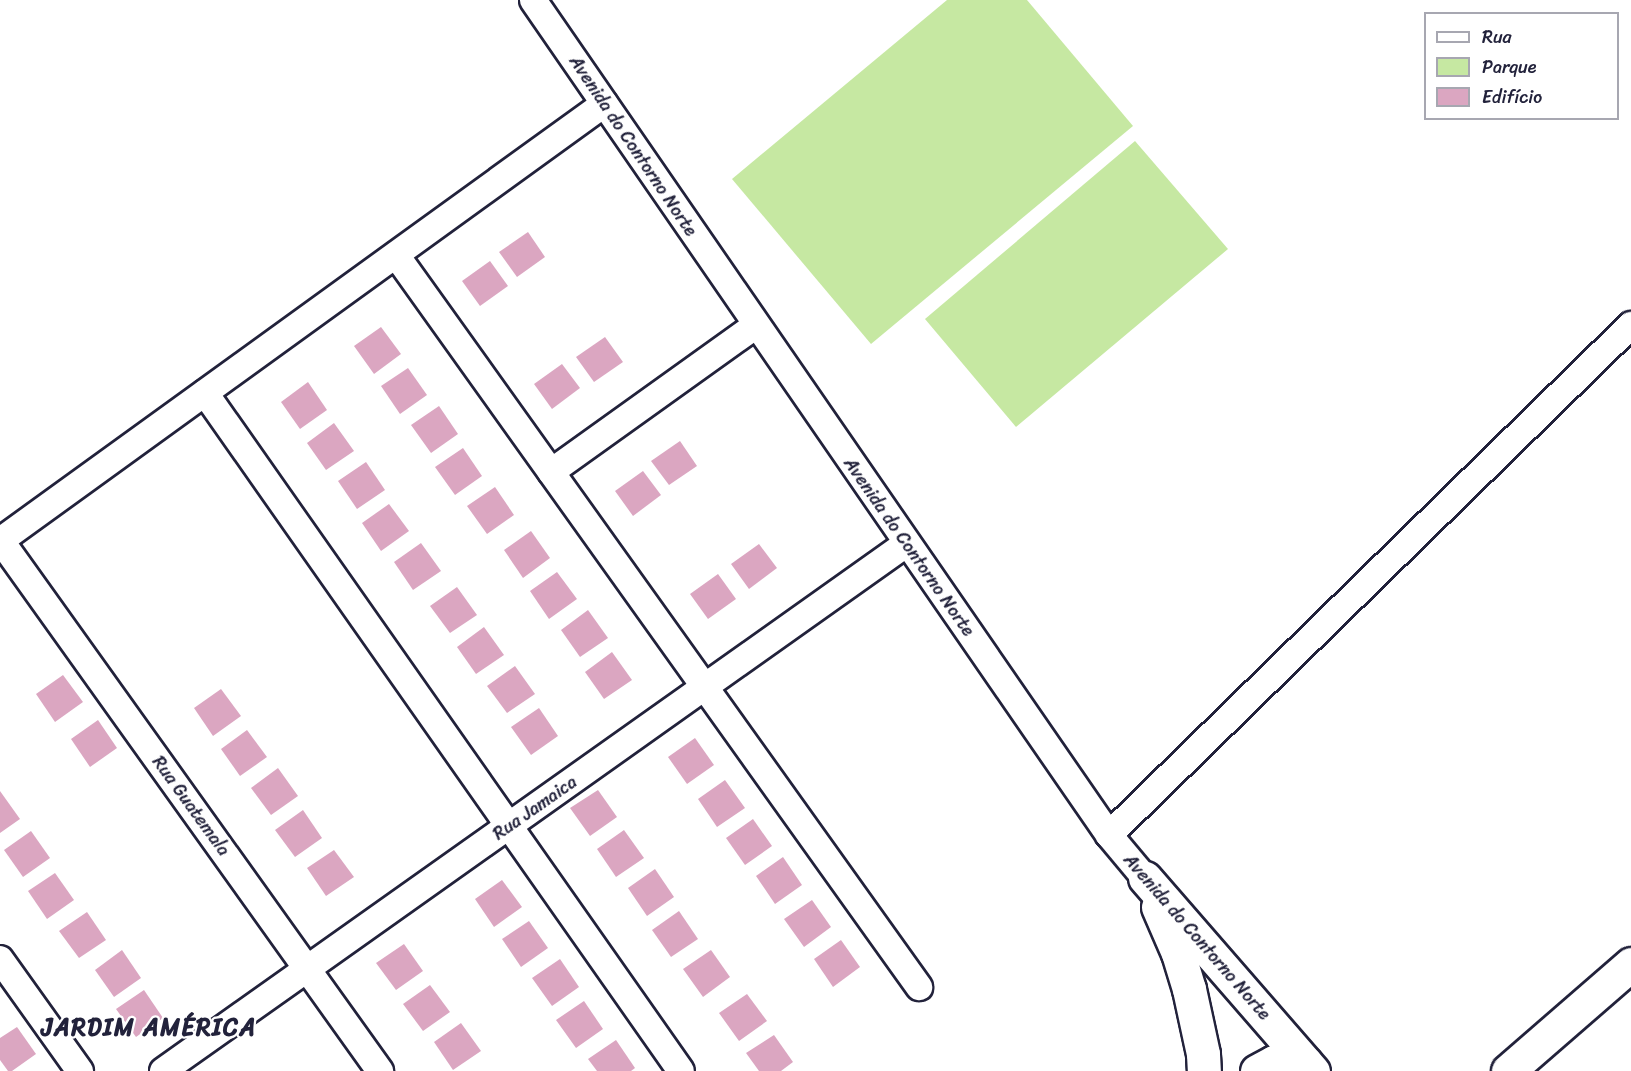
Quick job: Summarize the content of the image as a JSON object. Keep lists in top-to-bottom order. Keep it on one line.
{"streets":{"street":["Avenida do Contorno Norte","Rua Guatemala","Rua Jamaica"]},"crossings":[["Avenida do Contorno Norte","Rua Jamaica"],["Rua Guatemala","Rua Jamaica"]],"districts":["JARDIM AMÉRICA"],"legend":["Rua","Parque","Edifício"]}
